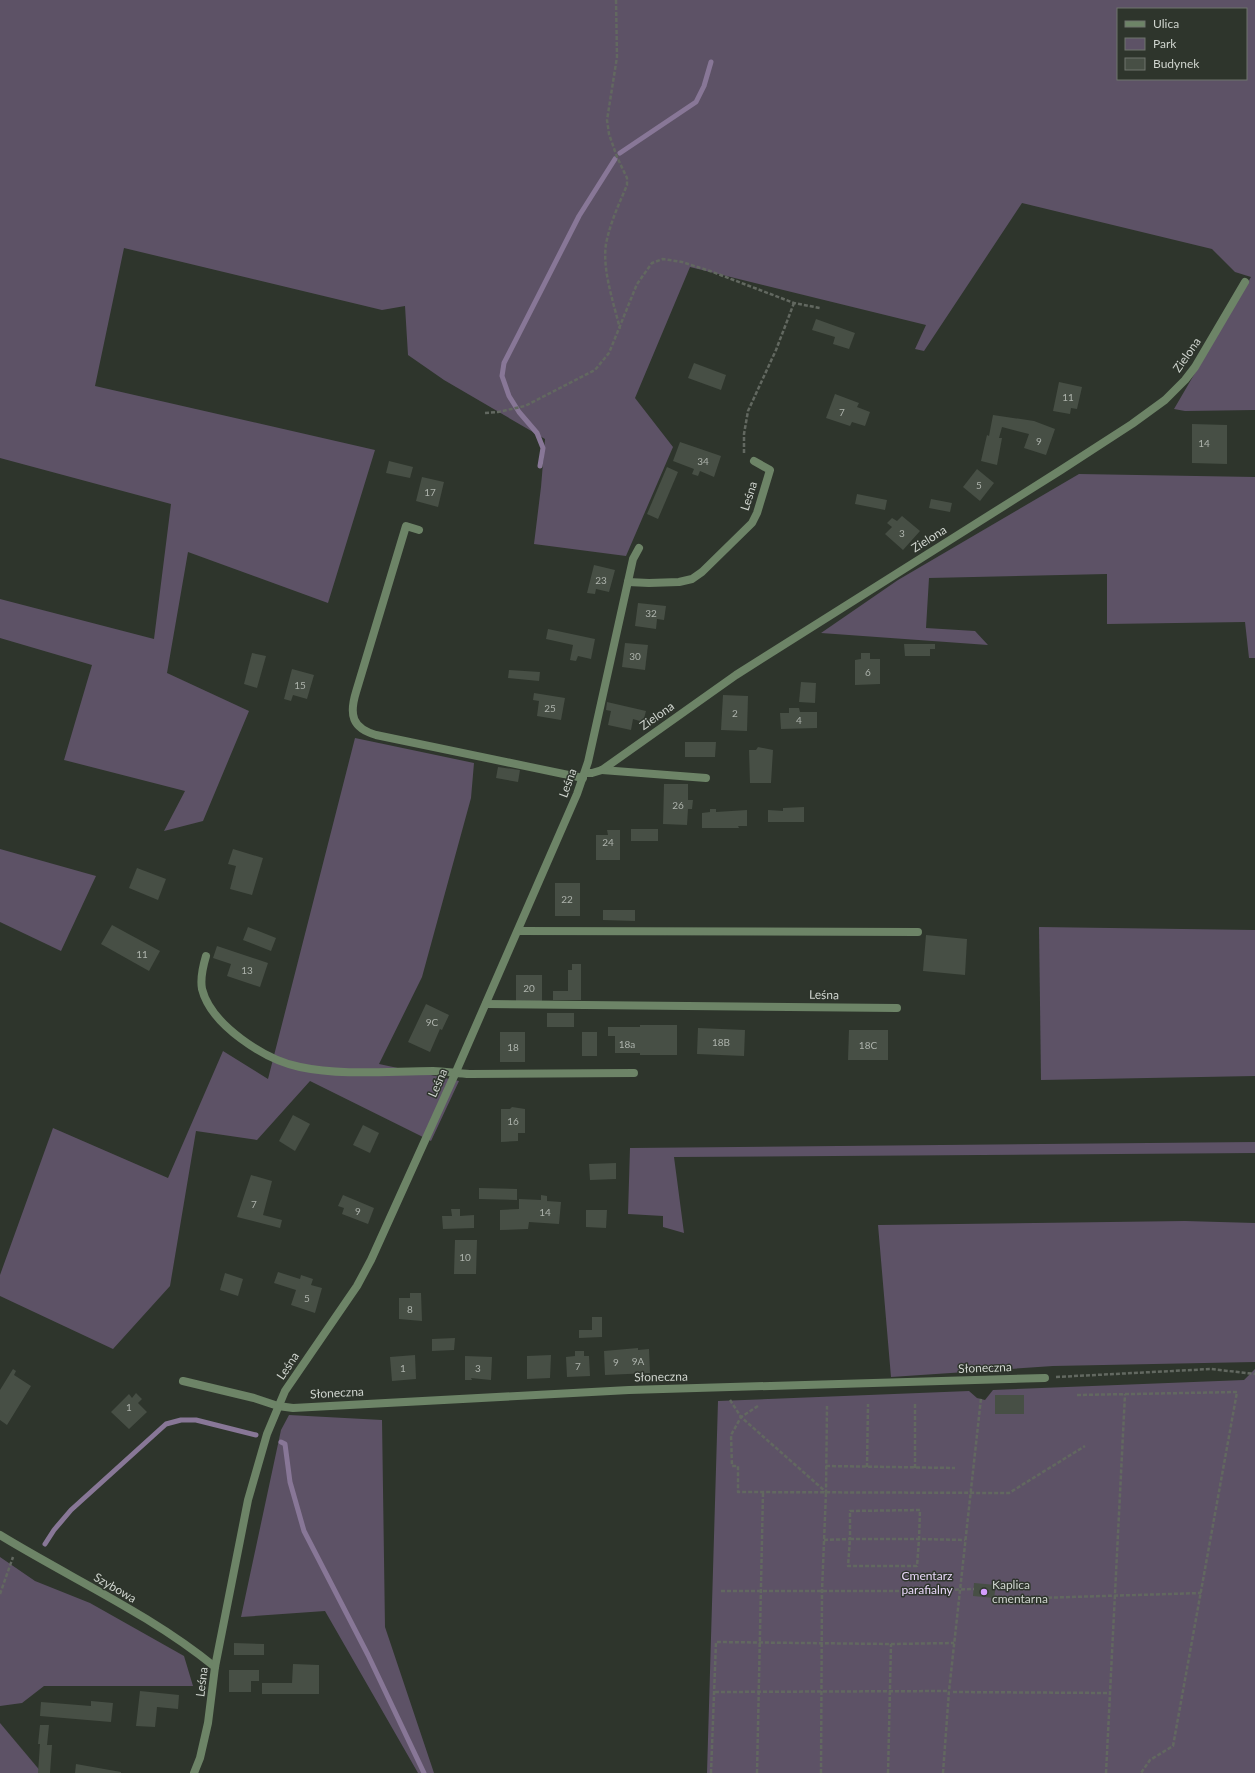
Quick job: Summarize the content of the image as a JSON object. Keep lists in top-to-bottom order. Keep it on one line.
{"streets":{"street":["Zielona","Leśna","Słoneczna","Szybowa"]},"crossings":[["Zielona","Leśna"],["Leśna","Słoneczna"],["Leśna","Szybowa"]],"parks":["Cmentarz parafialny"],"places":["Kaplica cmentarna"],"house_numbers":["11","7","9","14","34","5","17","3","23","32","30","6","15","25","2","4","26","24","22","11","13","20","9C","18B","18a","18C","18","16","7","9","14","10","5","8","9A","9","7","1","3","1"],"legend":["Ulica","Park","Budynek"]}
